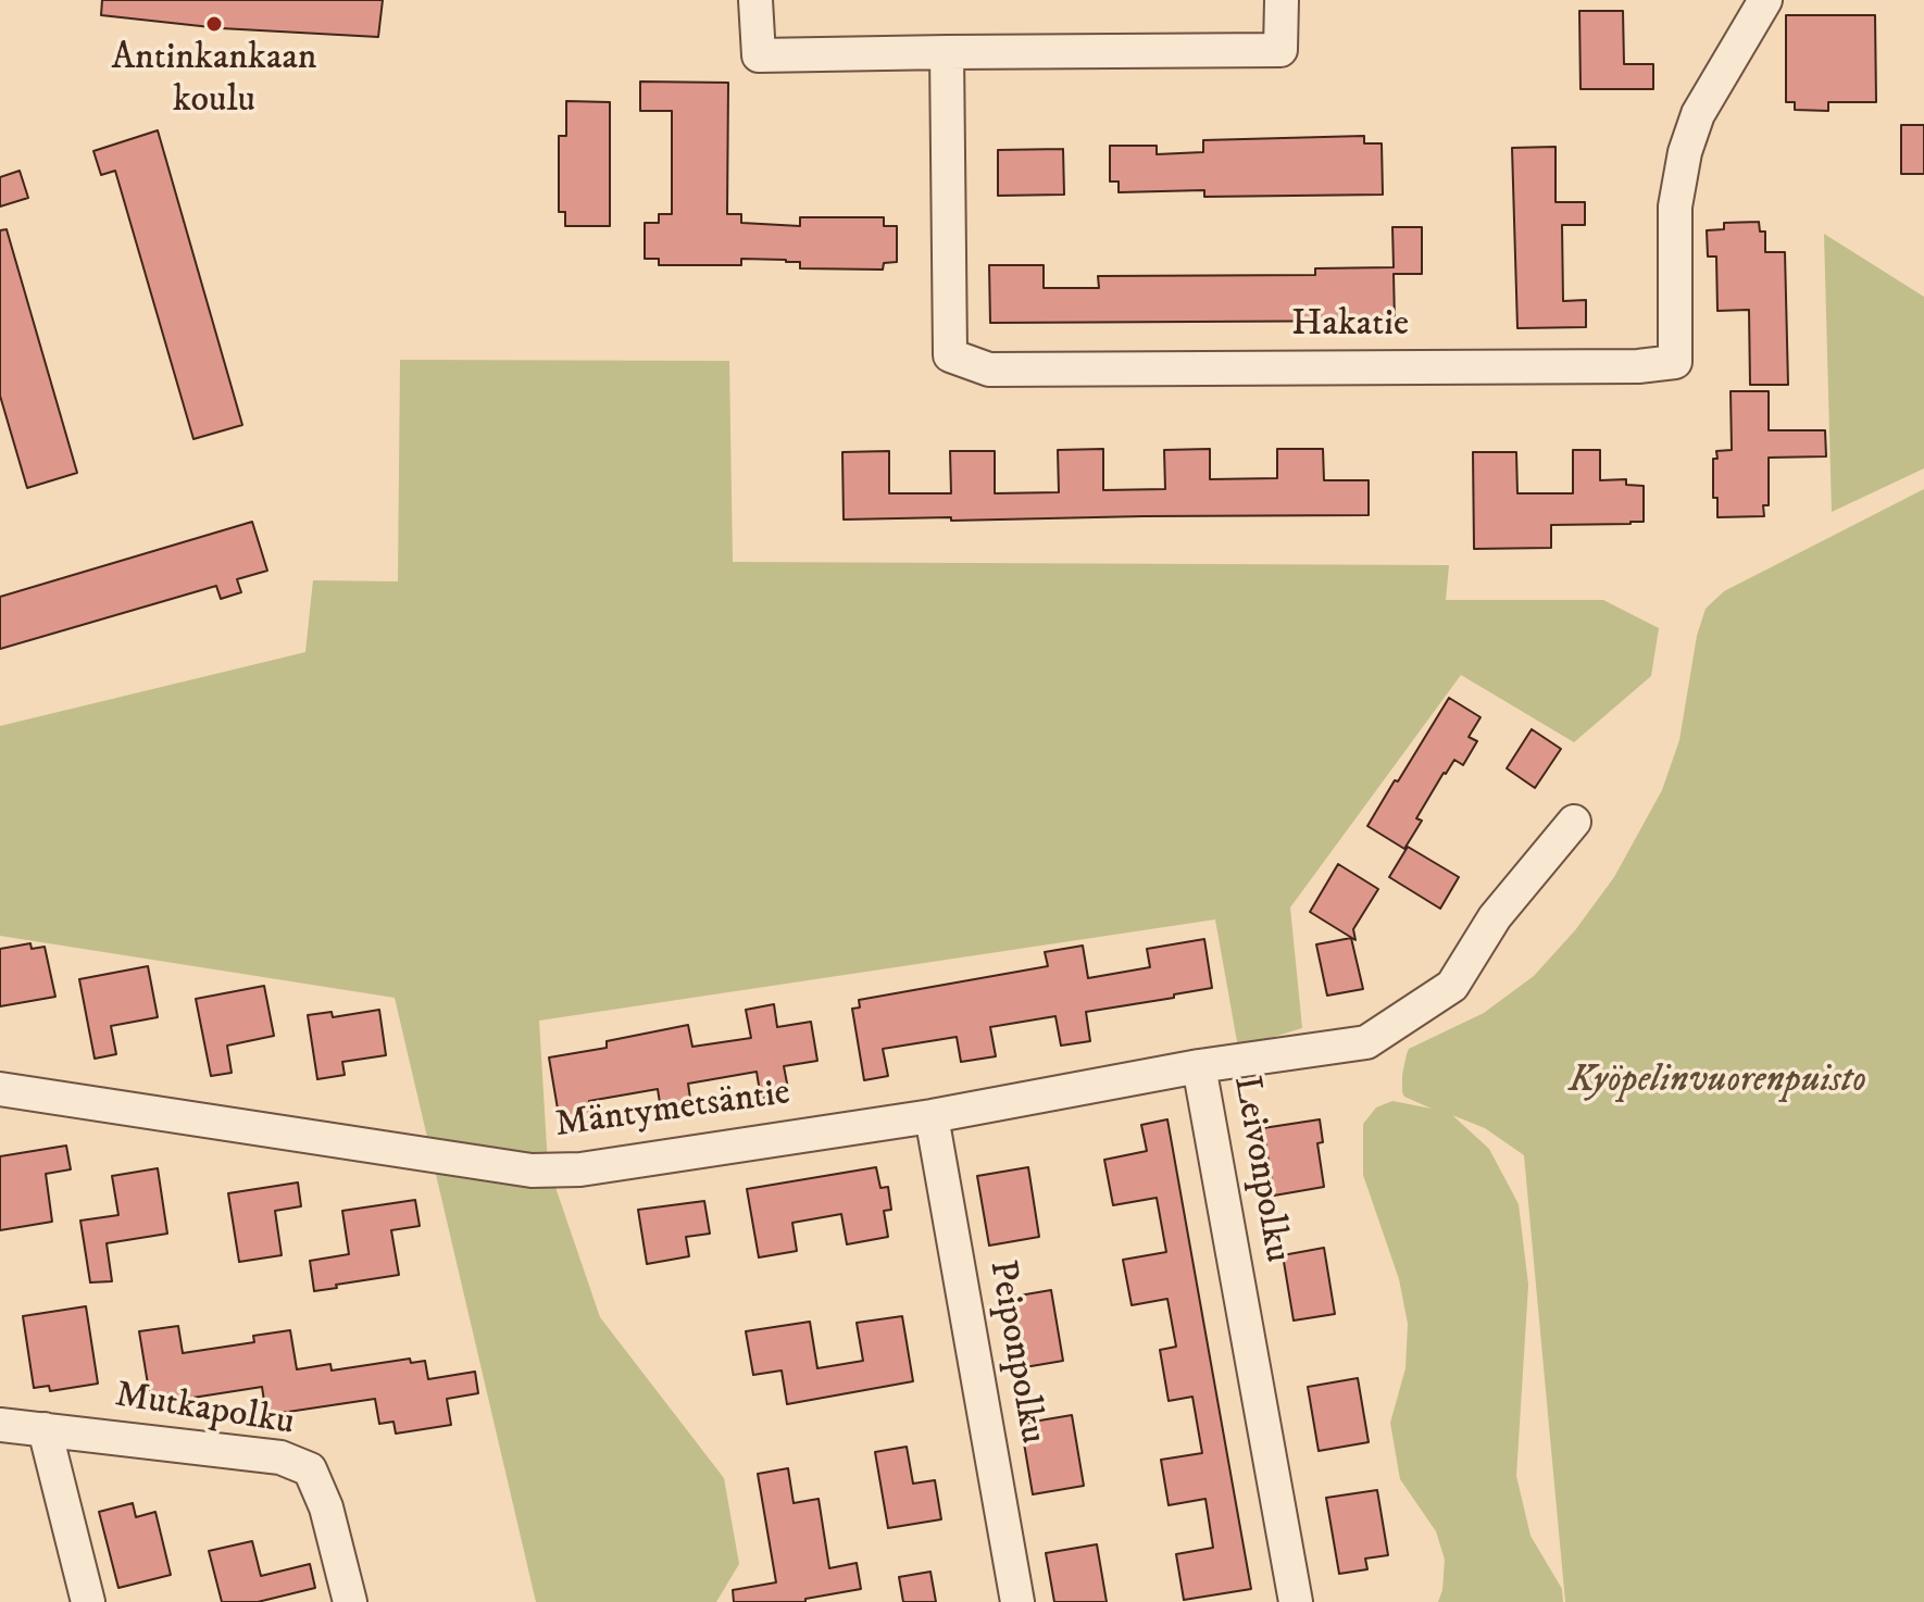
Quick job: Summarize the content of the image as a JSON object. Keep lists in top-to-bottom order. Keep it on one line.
{"streets":{"street":["Hakatie","Mäntymetsäntie","Leivonpolku","Peiponpolku","Mutkapolku"]},"crossings":[["Mäntymetsäntie","Leivonpolku"],["Mäntymetsäntie","Peiponpolku"]],"parks":["Kyöpelinvuorenpuisto"],"places":["Antinkankaan koulu"]}
